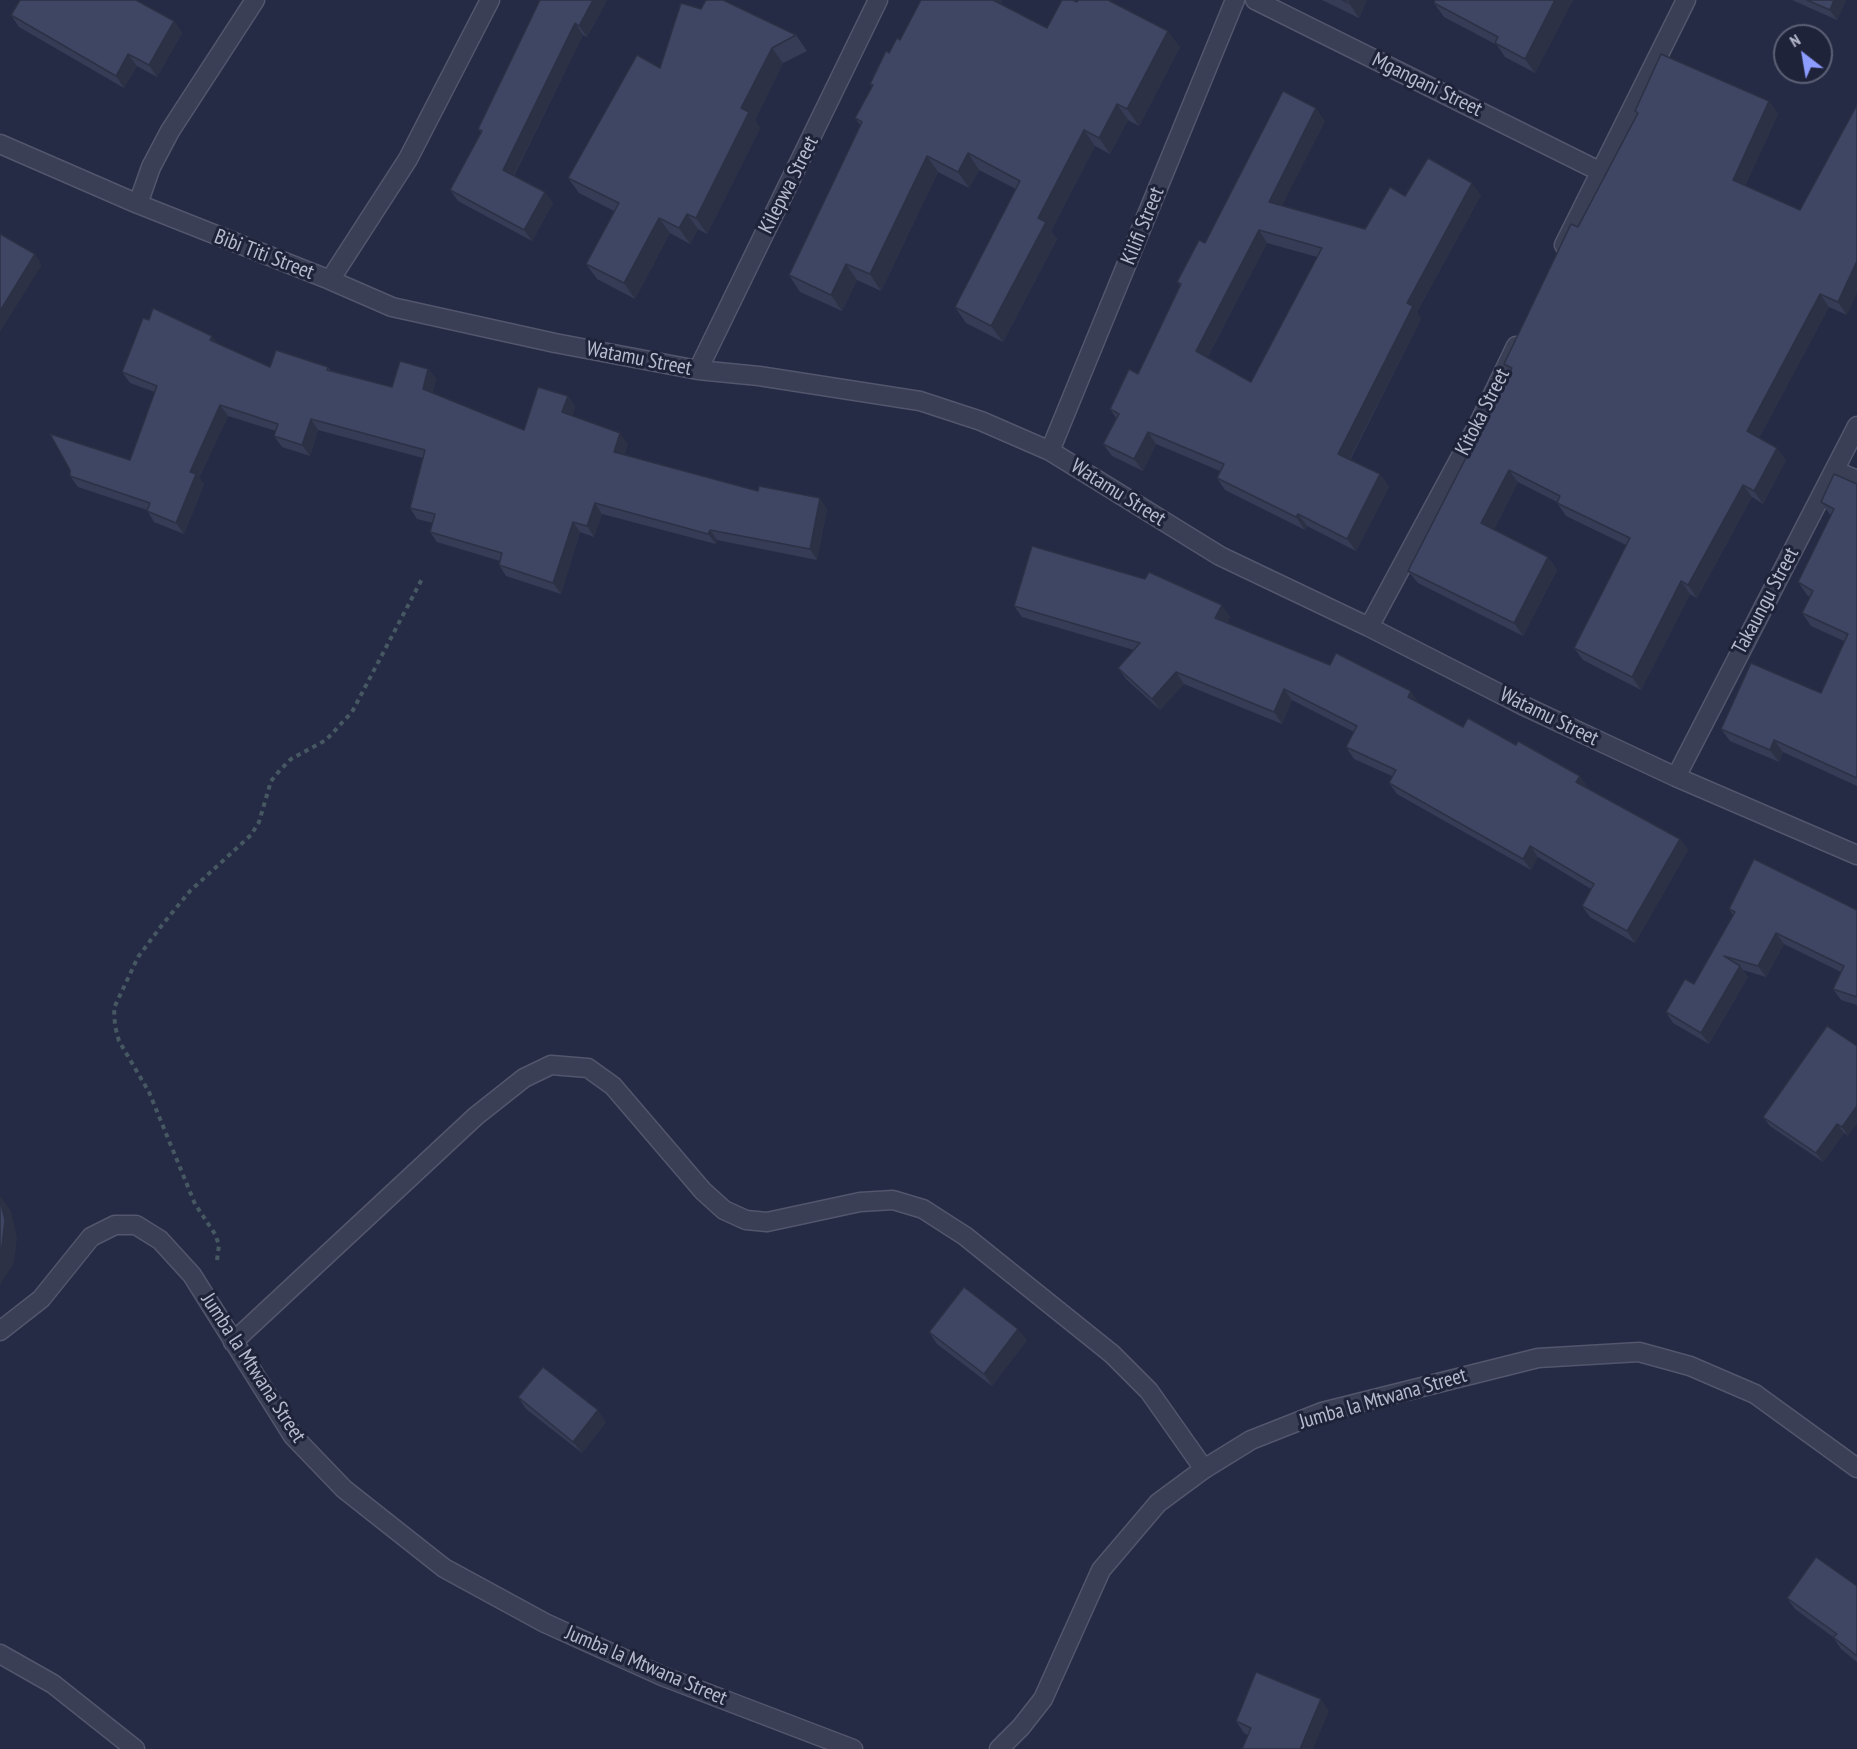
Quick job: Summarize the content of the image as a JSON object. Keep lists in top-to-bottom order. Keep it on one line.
{"streets":{"street":["Mgangani Street","Kilepwa Street","Kilifi Street","Bibi Titi Street","Watamu Street","Kitoka Street","Takaungu Street","Jumba la Mtwana Street"]},"crossings":[["Kilepwa Street","Watamu Street"],["Kilifi Street","Watamu Street"],["Bibi Titi Street","Watamu Street"],["Watamu Street","Kitoka Street"],["Watamu Street","Takaungu Street"]],"north":"top left"}
